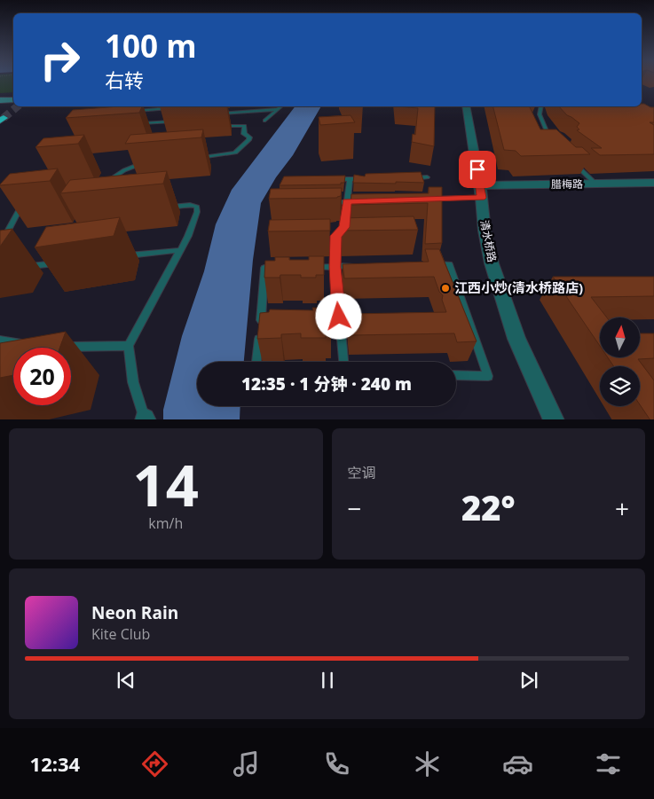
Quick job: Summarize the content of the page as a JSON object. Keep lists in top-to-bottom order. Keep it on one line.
{"streets":{"street":["腊梅路","清水桥路"]},"crossings":[["腊梅路","清水桥路"]],"places":["江西小炒(清水桥路店)"],"north":"top","page":{"turn":["100 m","右转"],"limit":"20","trip":"12:35 · 1 分钟 · 240 m","tile":[["14","km/h"],"空调"],"heat":["−","22°","+"],"song":["Neon Rain","Kite Club"],"tabs":"12:34"}}
